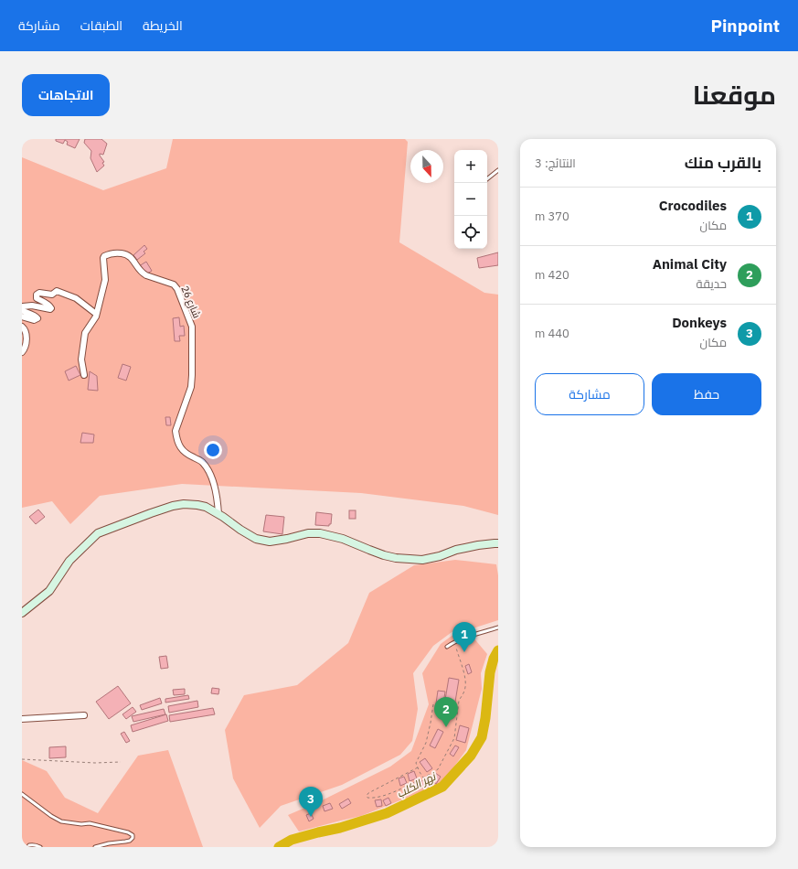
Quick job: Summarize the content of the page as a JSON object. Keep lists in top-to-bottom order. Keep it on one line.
{"streets":{"street":["شارع 26"]},"water":["نهر الكلب"],"north":"bottom","page":{"header":"Pinpoint","nav":["الخريطة","الطبقات","مشاركة"],"title":"موقعنا","buttons":["الاتجاهات",["حفظ","مشاركة"]],"heading":["بالقرب منك","النتائج: 3"],"map_buttons":["+","−"],"list":[{"mark":"1","name":"Crocodiles","note":"مكان","value":"370 m"},{"mark":"2","name":"Animal City","note":"حديقة","value":"420 m"},{"mark":"3","name":"Donkeys","note":"مكان","value":"440 m"}],"pins":["1","2","3"]}}
